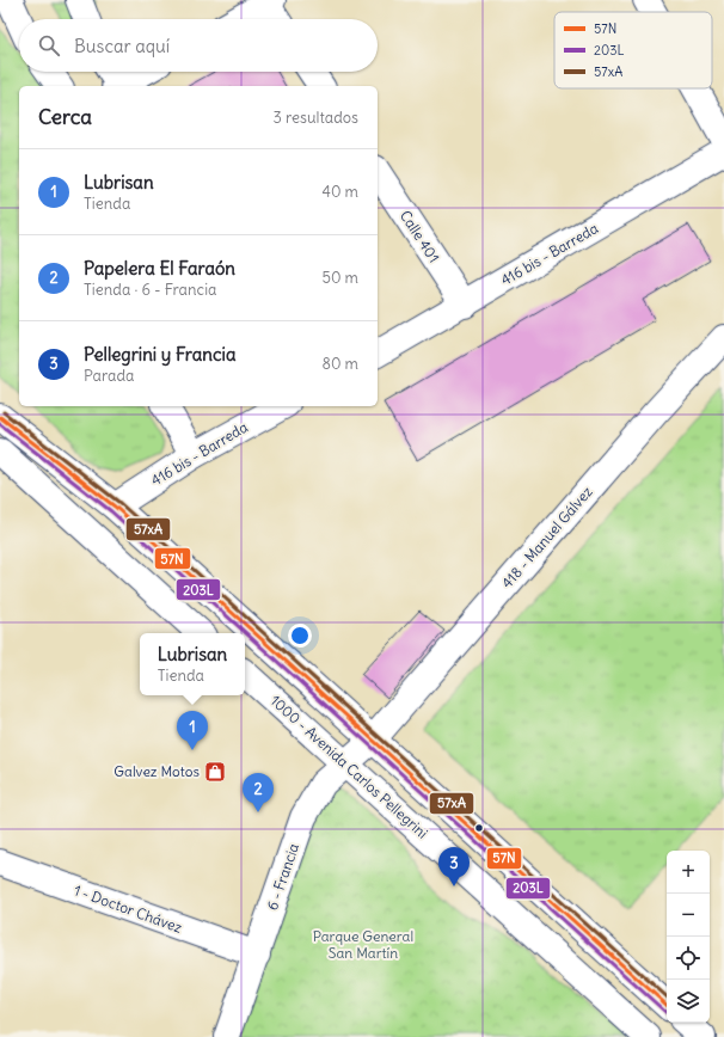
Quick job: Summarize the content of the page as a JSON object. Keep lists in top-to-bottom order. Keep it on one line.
{"streets":{"street":["Calle 401","416 bis - Barreda","418 - Manuel Gálvez","1000 - Avenida Carlos Pellegrini","6 - Francia","1 - Doctor Chávez"]},"crossings":[["Calle 401","416 bis - Barreda"],["418 - Manuel Gálvez","6 - Francia"],["1000 - Avenida Carlos Pellegrini","6 - Francia"],["6 - Francia","1 - Doctor Chávez"]],"parks":["Parque General San Martín"],"places":{"shop":["Galvez Motos"]},"lines":["transit line 57xA","transit line 57N","transit line 203L"],"legend":["57N","203L","57xA"],"page":{"search":"Buscar aquí","heading":["Cerca","3 resultados"],"list":[{"mark":"1","name":"Lubrisan","note":"Tienda","value":"40 m"},{"mark":"2","name":"Papelera El Faraón","note":"Tienda · 6 - Francia","value":"50 m"},{"mark":"3","name":"Pellegrini y Francia","note":"Parada","value":"80 m"}],"popup":["Lubrisan","Tienda"],"pins":["1","2","3"],"map_buttons":["+","−"]}}
